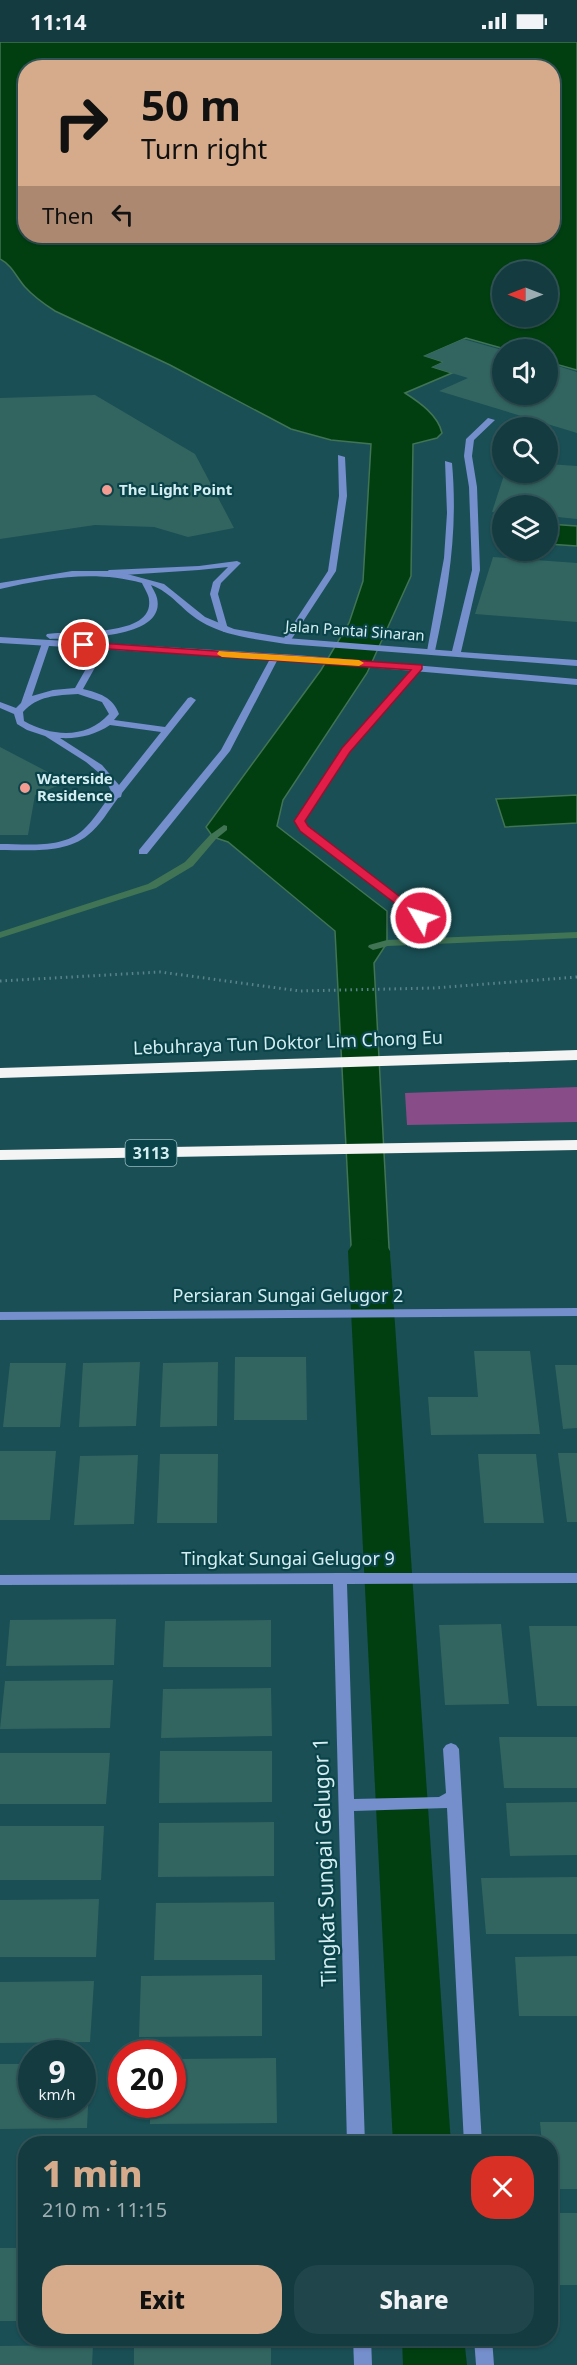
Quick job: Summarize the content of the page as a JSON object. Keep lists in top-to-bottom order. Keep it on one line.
{"streets":{"highway":["Lebuhraya Tun Doktor Lim Chong Eu","3113"],"street":["Jalan Pantai Sinaran","Persiaran Sungai Gelugor 2","Tingkat Sungai Gelugor 9","Tingkat Sungai Gelugor 1"]},"crossings":[["Tingkat Sungai Gelugor 9","Tingkat Sungai Gelugor 1"]],"places":["The Light Point","Waterside Residence"],"north":"left","page":{"status":"11:14","turn":["50 m","Turn right"],"then":"Then","speed":"9 km/h","limit":"20","heading":["1 min","210 m · 11:15"],"buttons":["Exit","Share"]}}
